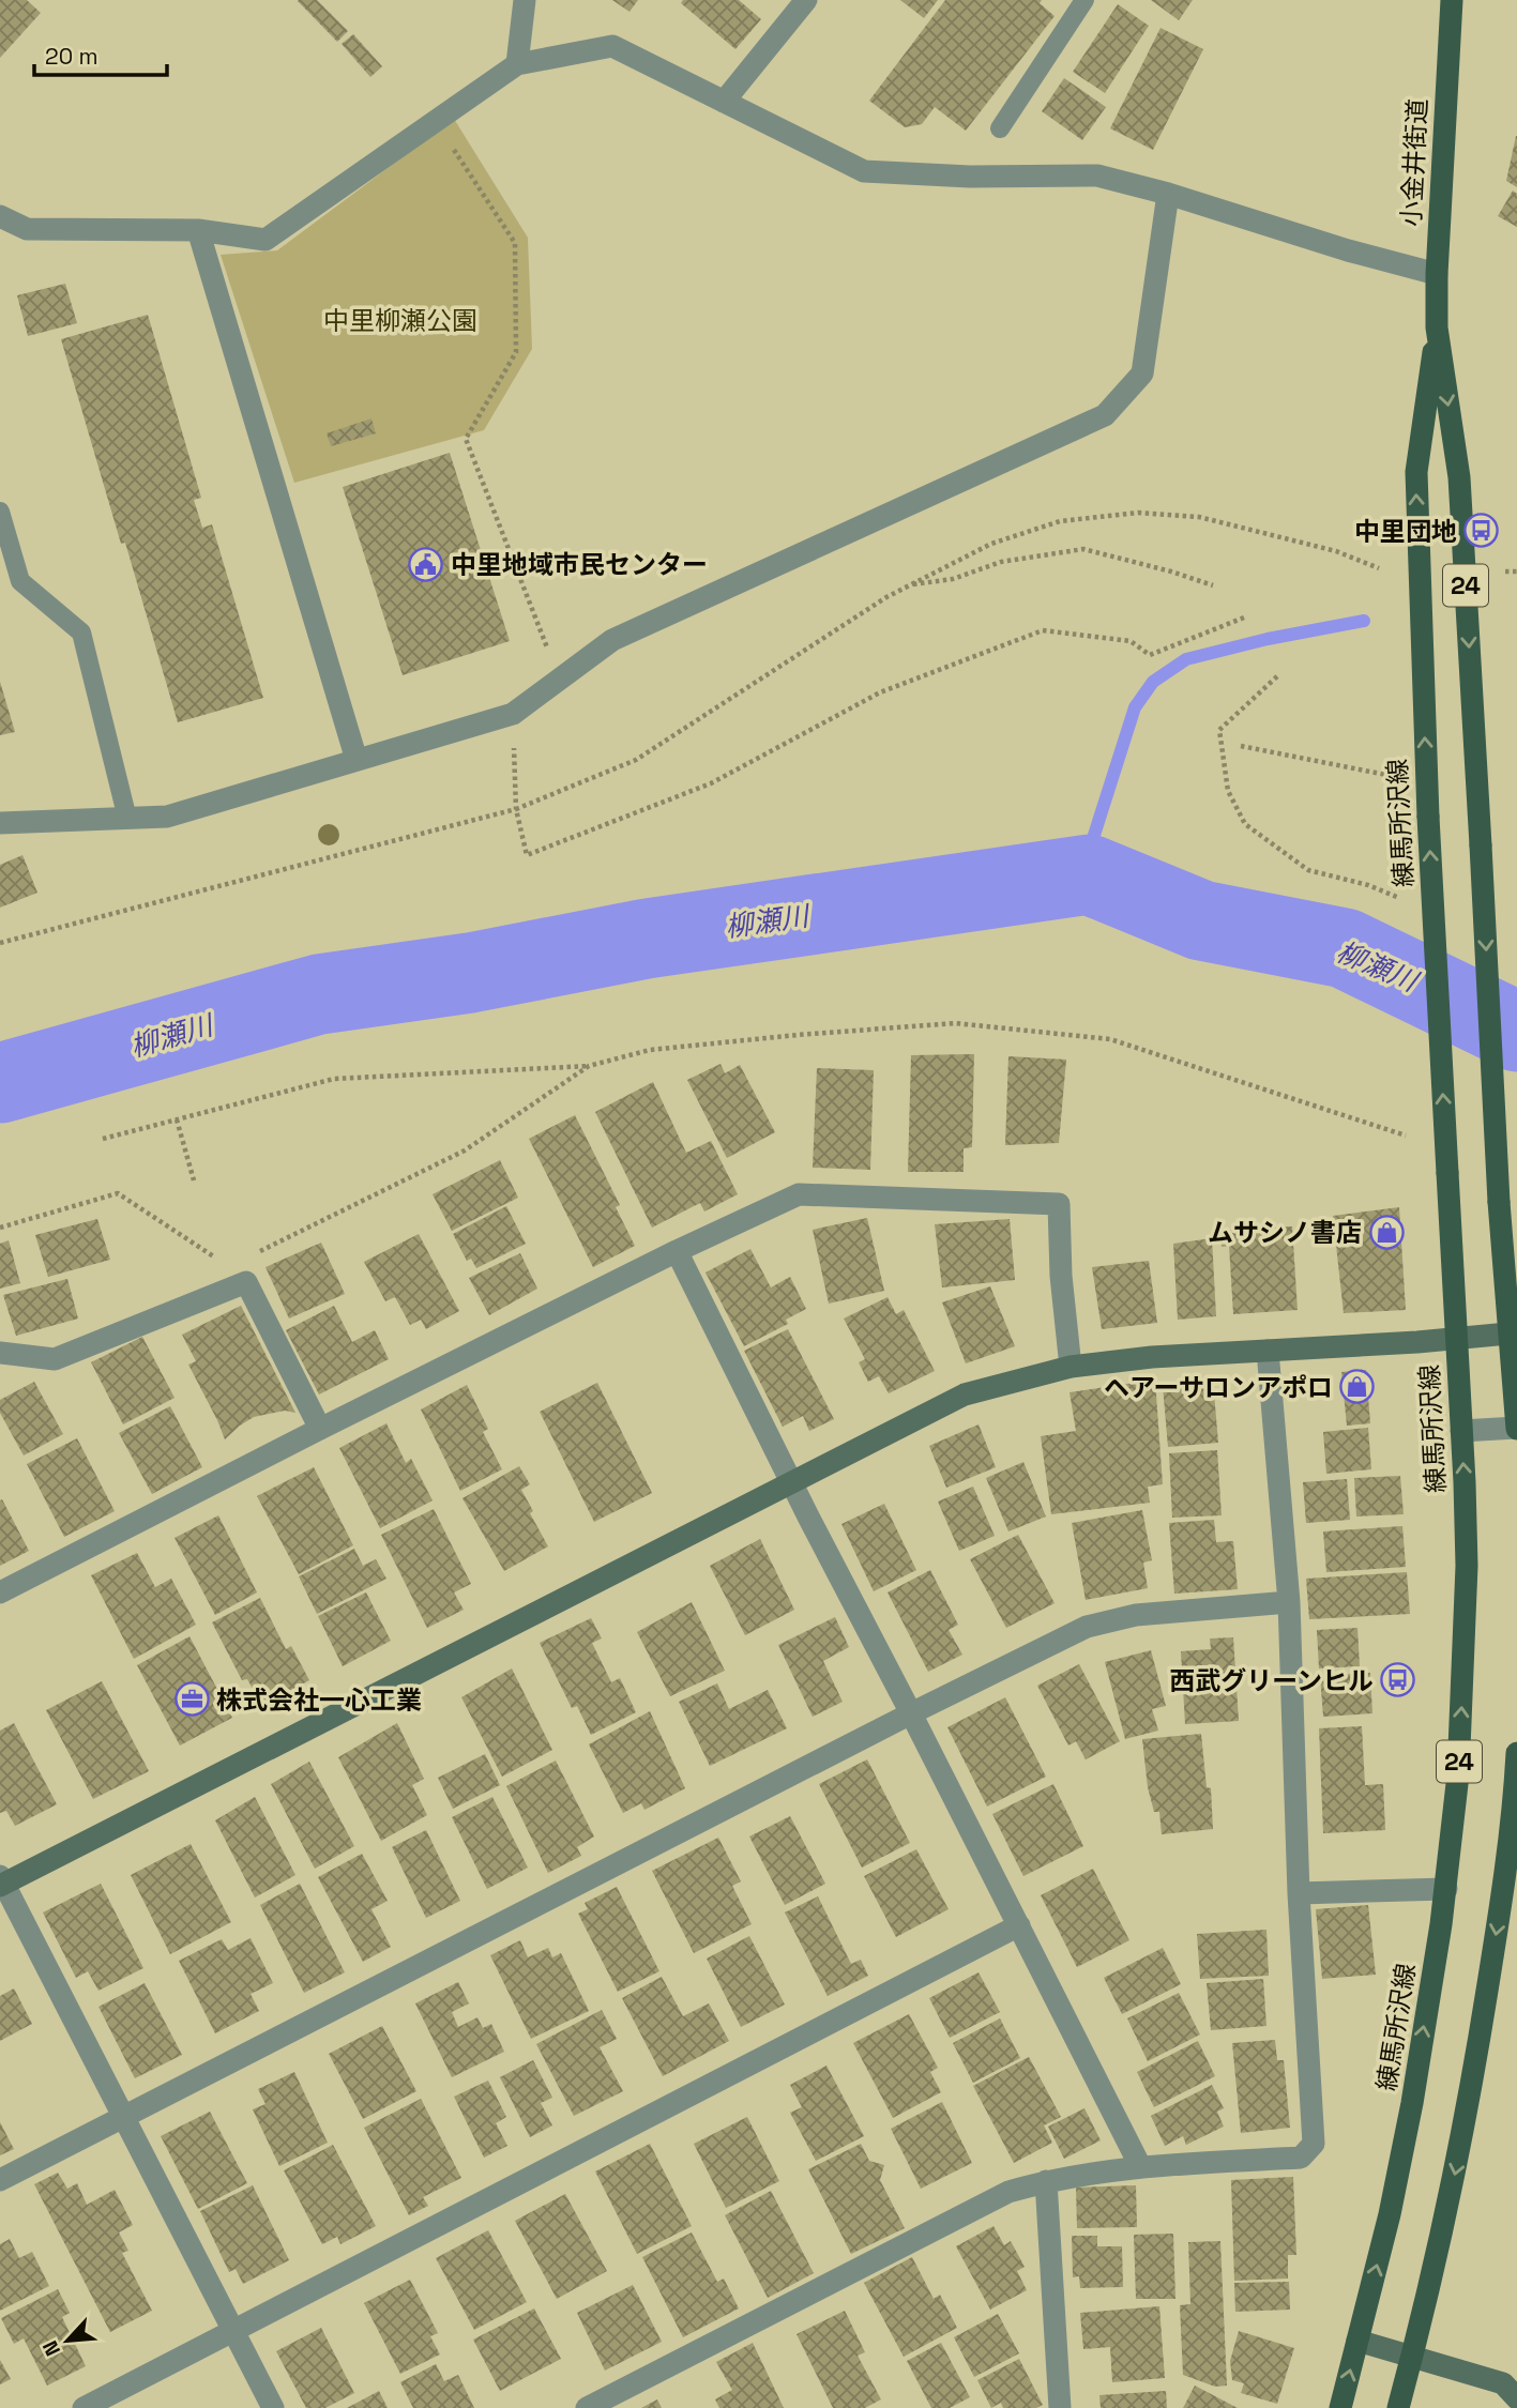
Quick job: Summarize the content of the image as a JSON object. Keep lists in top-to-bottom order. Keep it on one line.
{"streets":{"main road":["小金井街道","24","練馬所沢線"]},"crossings":[["小金井街道","24"],["小金井街道","練馬所沢線"],["24","練馬所沢線"]],"water":["柳瀬川"],"parks":["中里柳瀬公園"],"places":{"bus stop":["中里団地","西武グリーンヒル"],"public building":["中里地域市民センター"],"shop":["ムサシノ書店","ヘアーサロンアポロ"],"office":["株式会社一心工業"]},"scale_bar":"20 m","north":"bottom left"}
